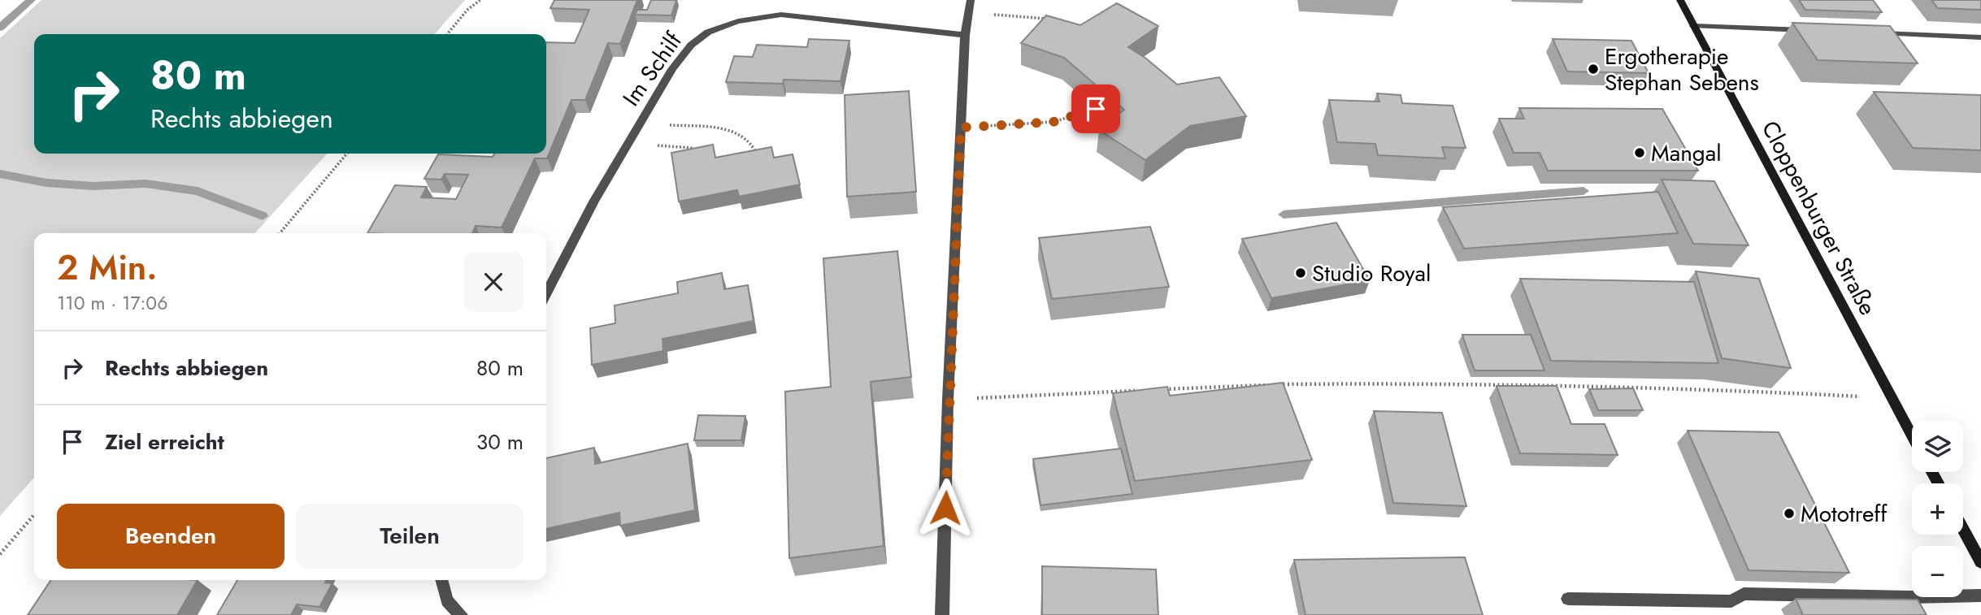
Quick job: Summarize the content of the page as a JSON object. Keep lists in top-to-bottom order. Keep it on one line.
{"streets":{"main road":["Cloppenburger Straße"],"street":["Im Schilf"]},"places":["Ergotherapie Stephan Sebens","Mangal","Studio Royal","Mototreff"],"page":{"turn":["80 m","Rechts abbiegen"],"heading":["2 Min.","110 m · 17:06"],"list":[{"name":"Rechts abbiegen","value":"80 m"},{"name":"Ziel erreicht","value":"30 m"}],"map_buttons":["+","−"],"buttons":["Beenden","Teilen"]}}
